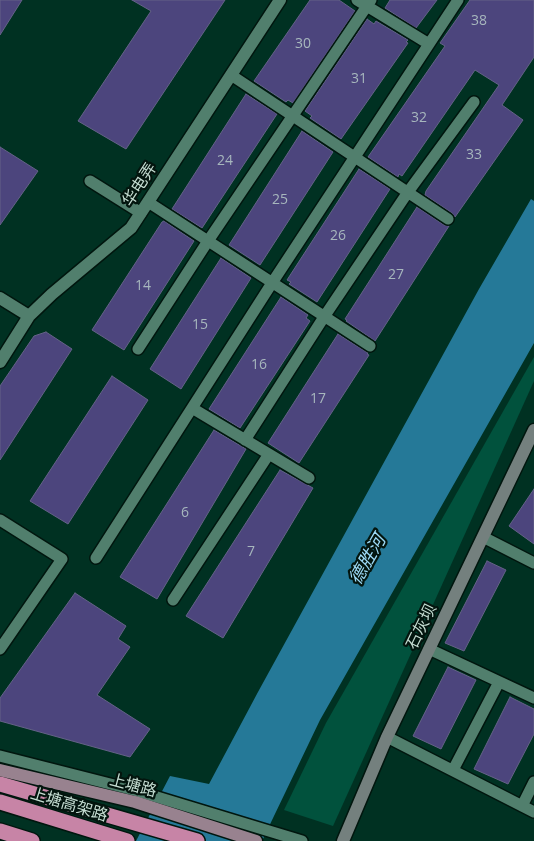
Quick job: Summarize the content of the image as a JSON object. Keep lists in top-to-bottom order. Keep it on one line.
{"streets":{"highway":["上塘高架路"],"main road":["上塘路"],"street":["华电弄","石灰坝"]},"water":["德胜河"],"house_numbers":["38","30","31","32","33","24","25","26","27","14","15","16","17","6","7"]}
